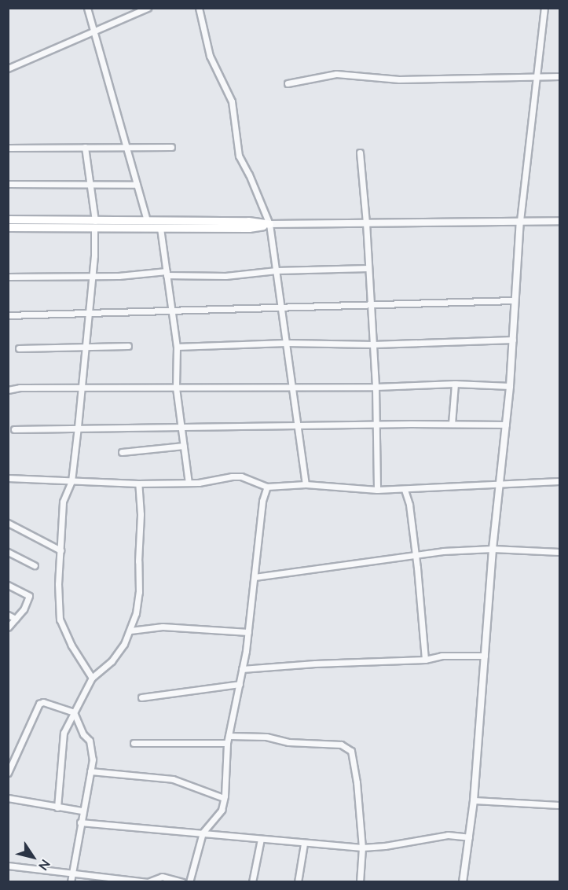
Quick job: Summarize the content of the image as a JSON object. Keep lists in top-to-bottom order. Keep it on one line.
{"north":"bottom right"}
